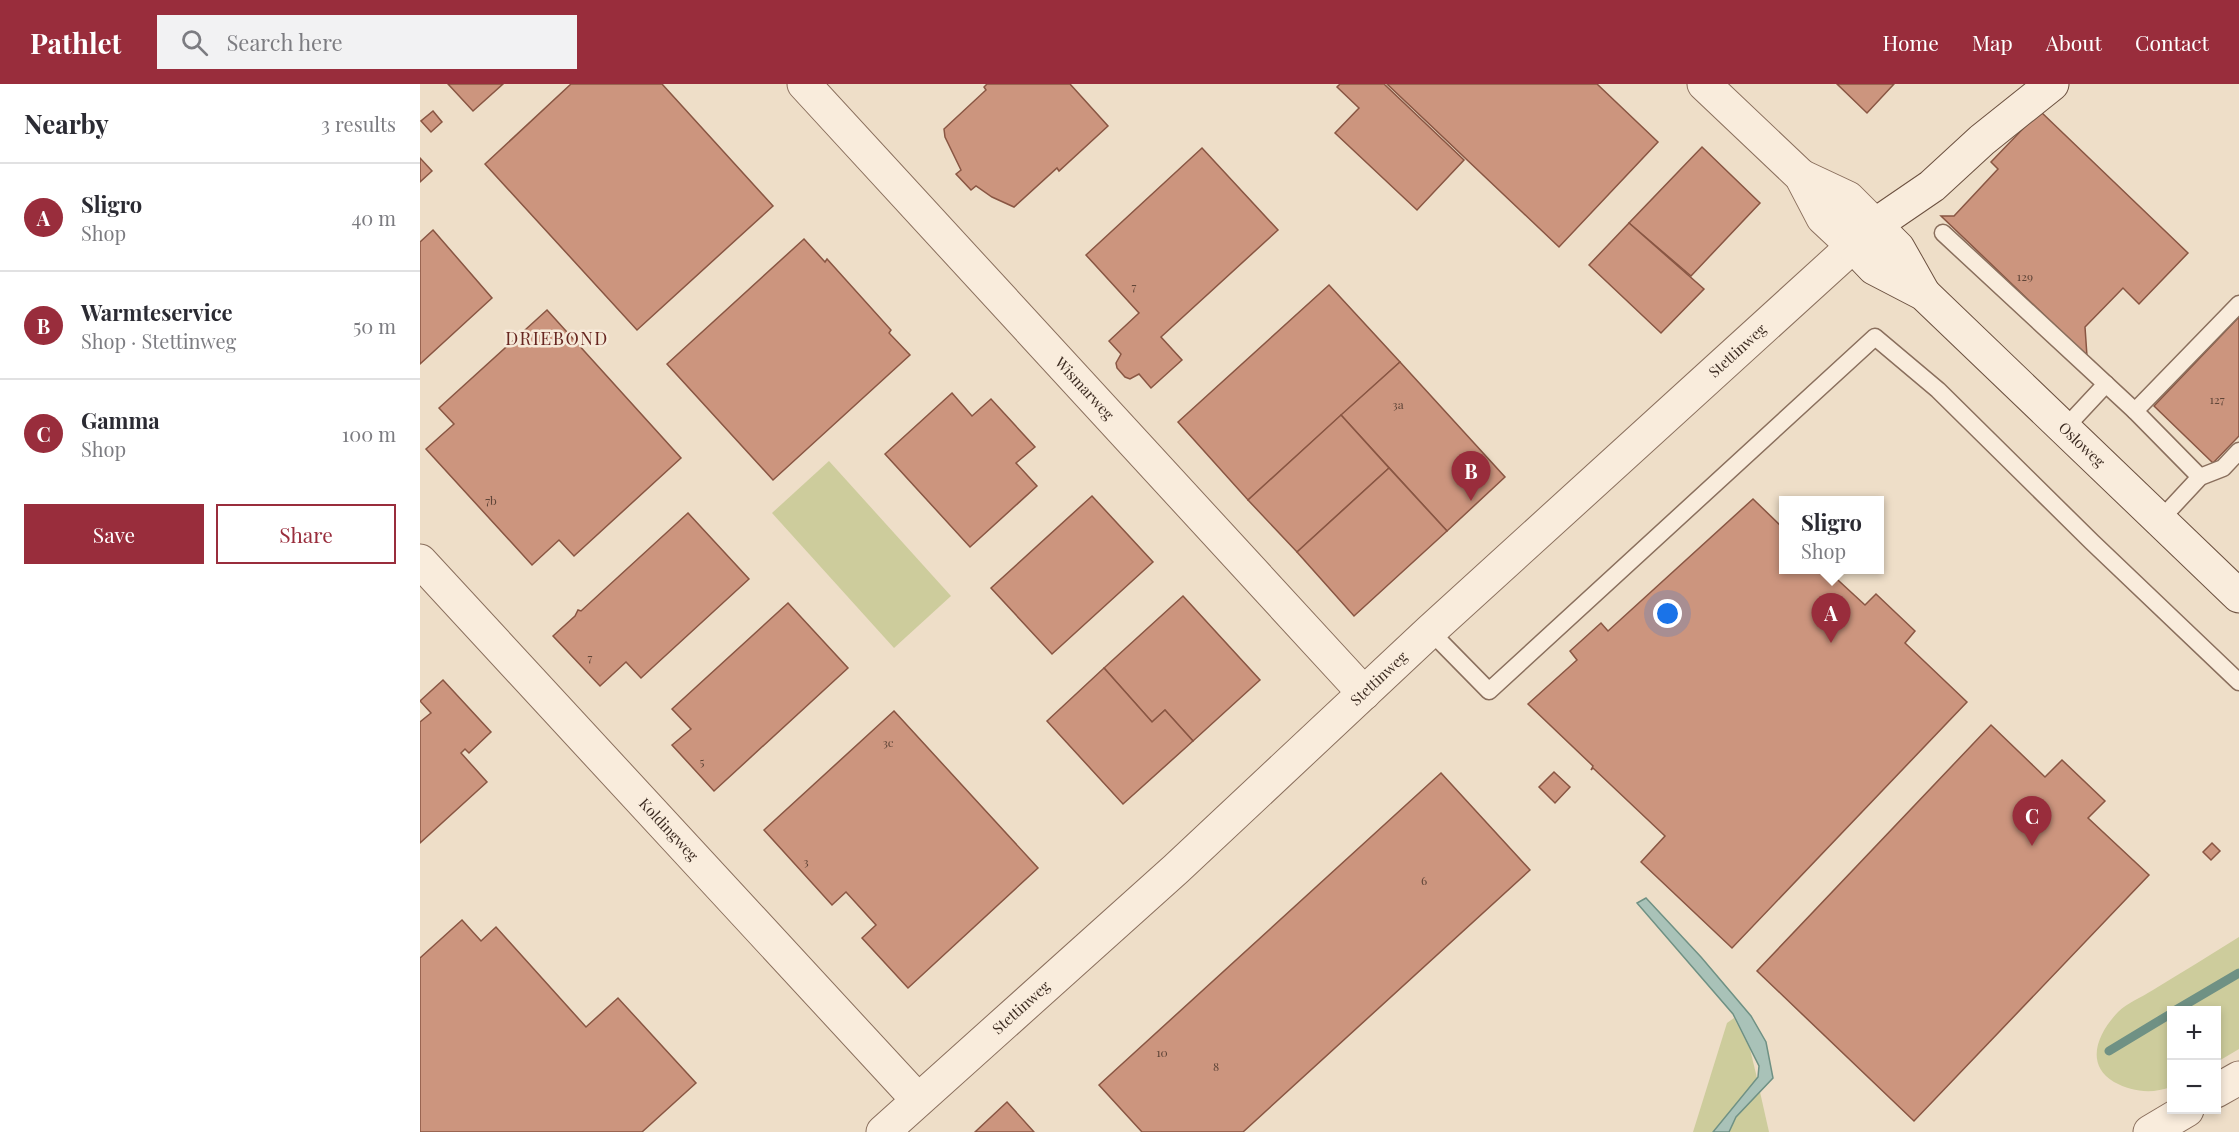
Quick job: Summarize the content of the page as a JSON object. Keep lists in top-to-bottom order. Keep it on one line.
{"streets":{"street":["Stettinweg","Wismarweg","Osloweg","Koldingweg"]},"crossings":[["Stettinweg","Wismarweg"],["Stettinweg","Osloweg"],["Stettinweg","Koldingweg"]],"districts":["DRIEBOND"],"house_numbers":["129","7","127","3a","7b","7","3c","5","3","6","10","8"],"page":{"header":"Pathlet","search":"Search here","nav":["Home","Map","About","Contact"],"heading":["Nearby","3 results"],"list":[{"mark":"A","name":"Sligro","note":"Shop","value":"40 m"},{"mark":"B","name":"Warmteservice","note":"Shop · Stettinweg","value":"50 m"},{"mark":"C","name":"Gamma","note":"Shop","value":"100 m"}],"pins":["B","A","C"],"buttons":["Save","Share"],"popup":["Sligro","Shop"],"map_buttons":["+","−"]}}
